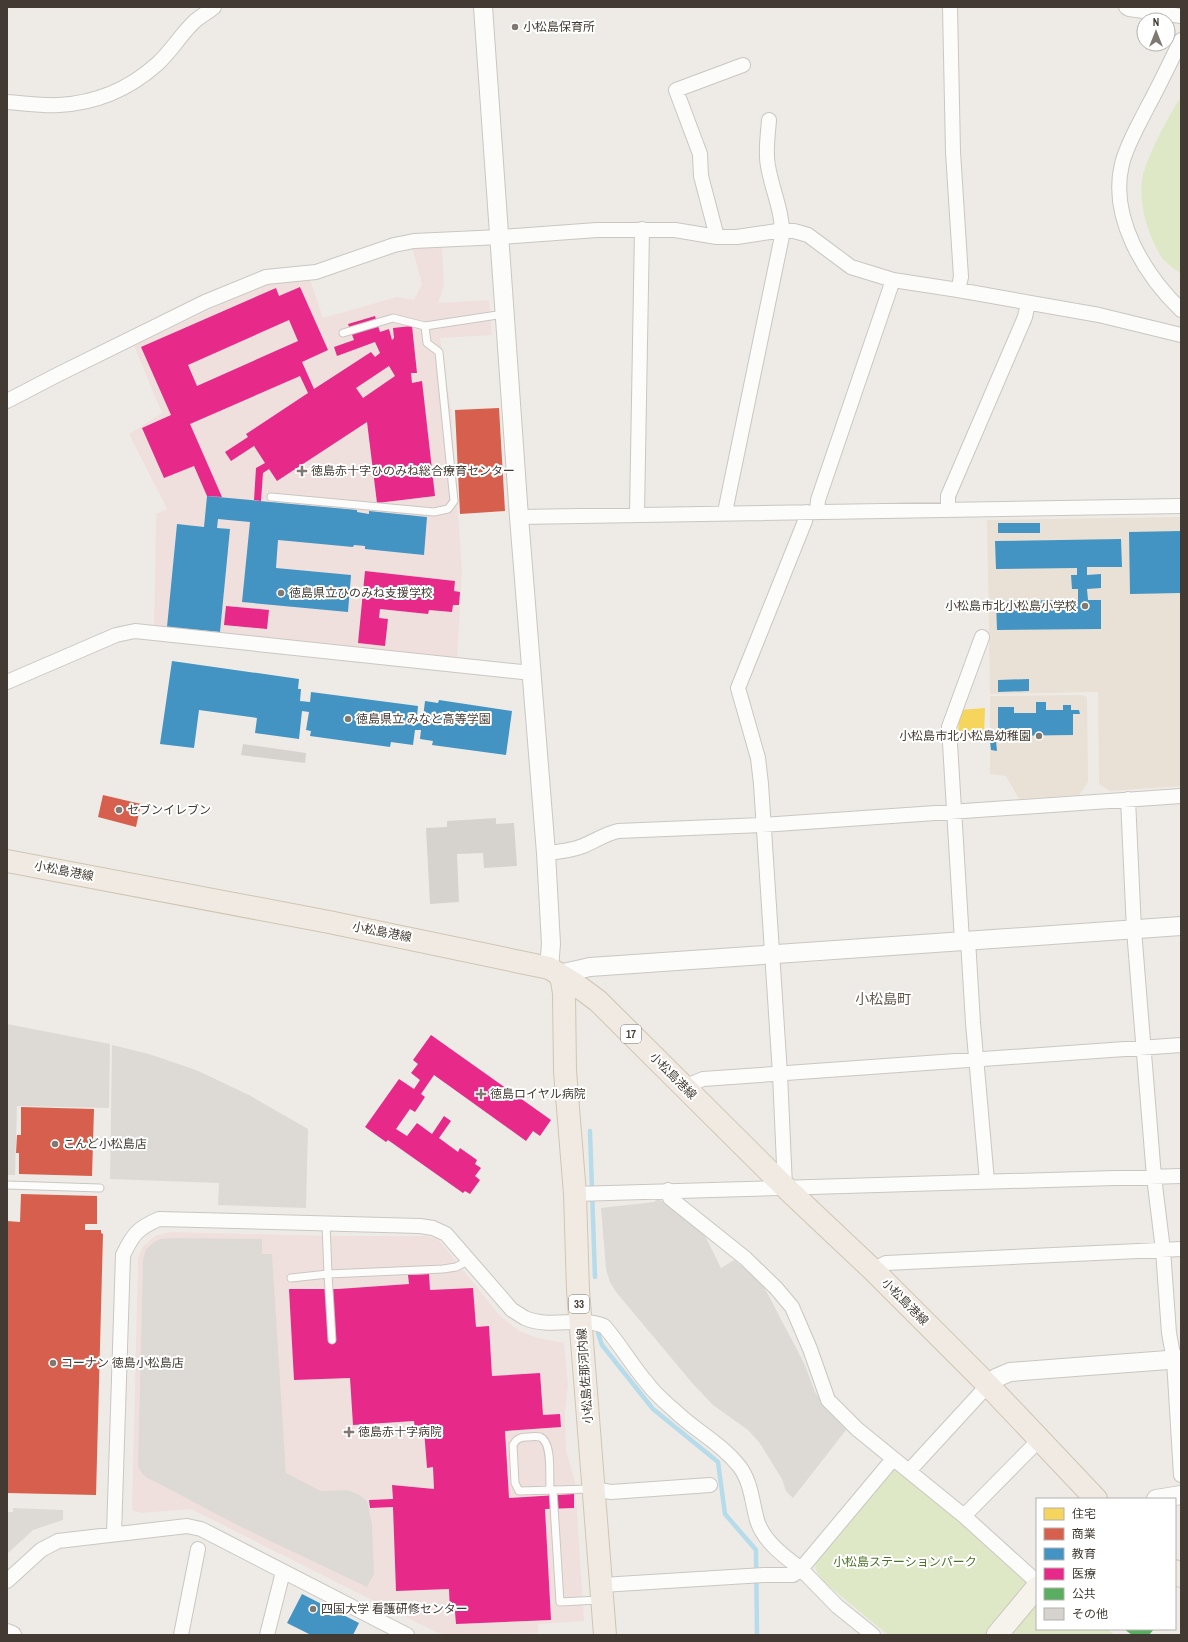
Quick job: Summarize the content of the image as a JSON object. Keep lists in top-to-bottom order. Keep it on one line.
{"streets":{"main road":["小松島港線","17","33","小松島佐那河内線"]},"crossings":[["小松島港線","小松島佐那河内線"]],"districts":["小松島町"],"parks":["小松島ステーションパーク"],"places":{"other":["小松島保育所","徳島県立ひのみね支援学校","小松島市北小松島小学校","徳島県立 みなと高等学園","小松島市北小松島幼稚園","セブンイレブン","こんど小松島店","コーナン 徳島小松島店","四国大学 看護研修センター"],"health":["徳島赤十字ひのみね総合療育センター","徳島ロイヤル病院","徳島赤十字病院"]},"legend":["住宅","商業","教育","医療","公共","その他"],"north":"top"}
